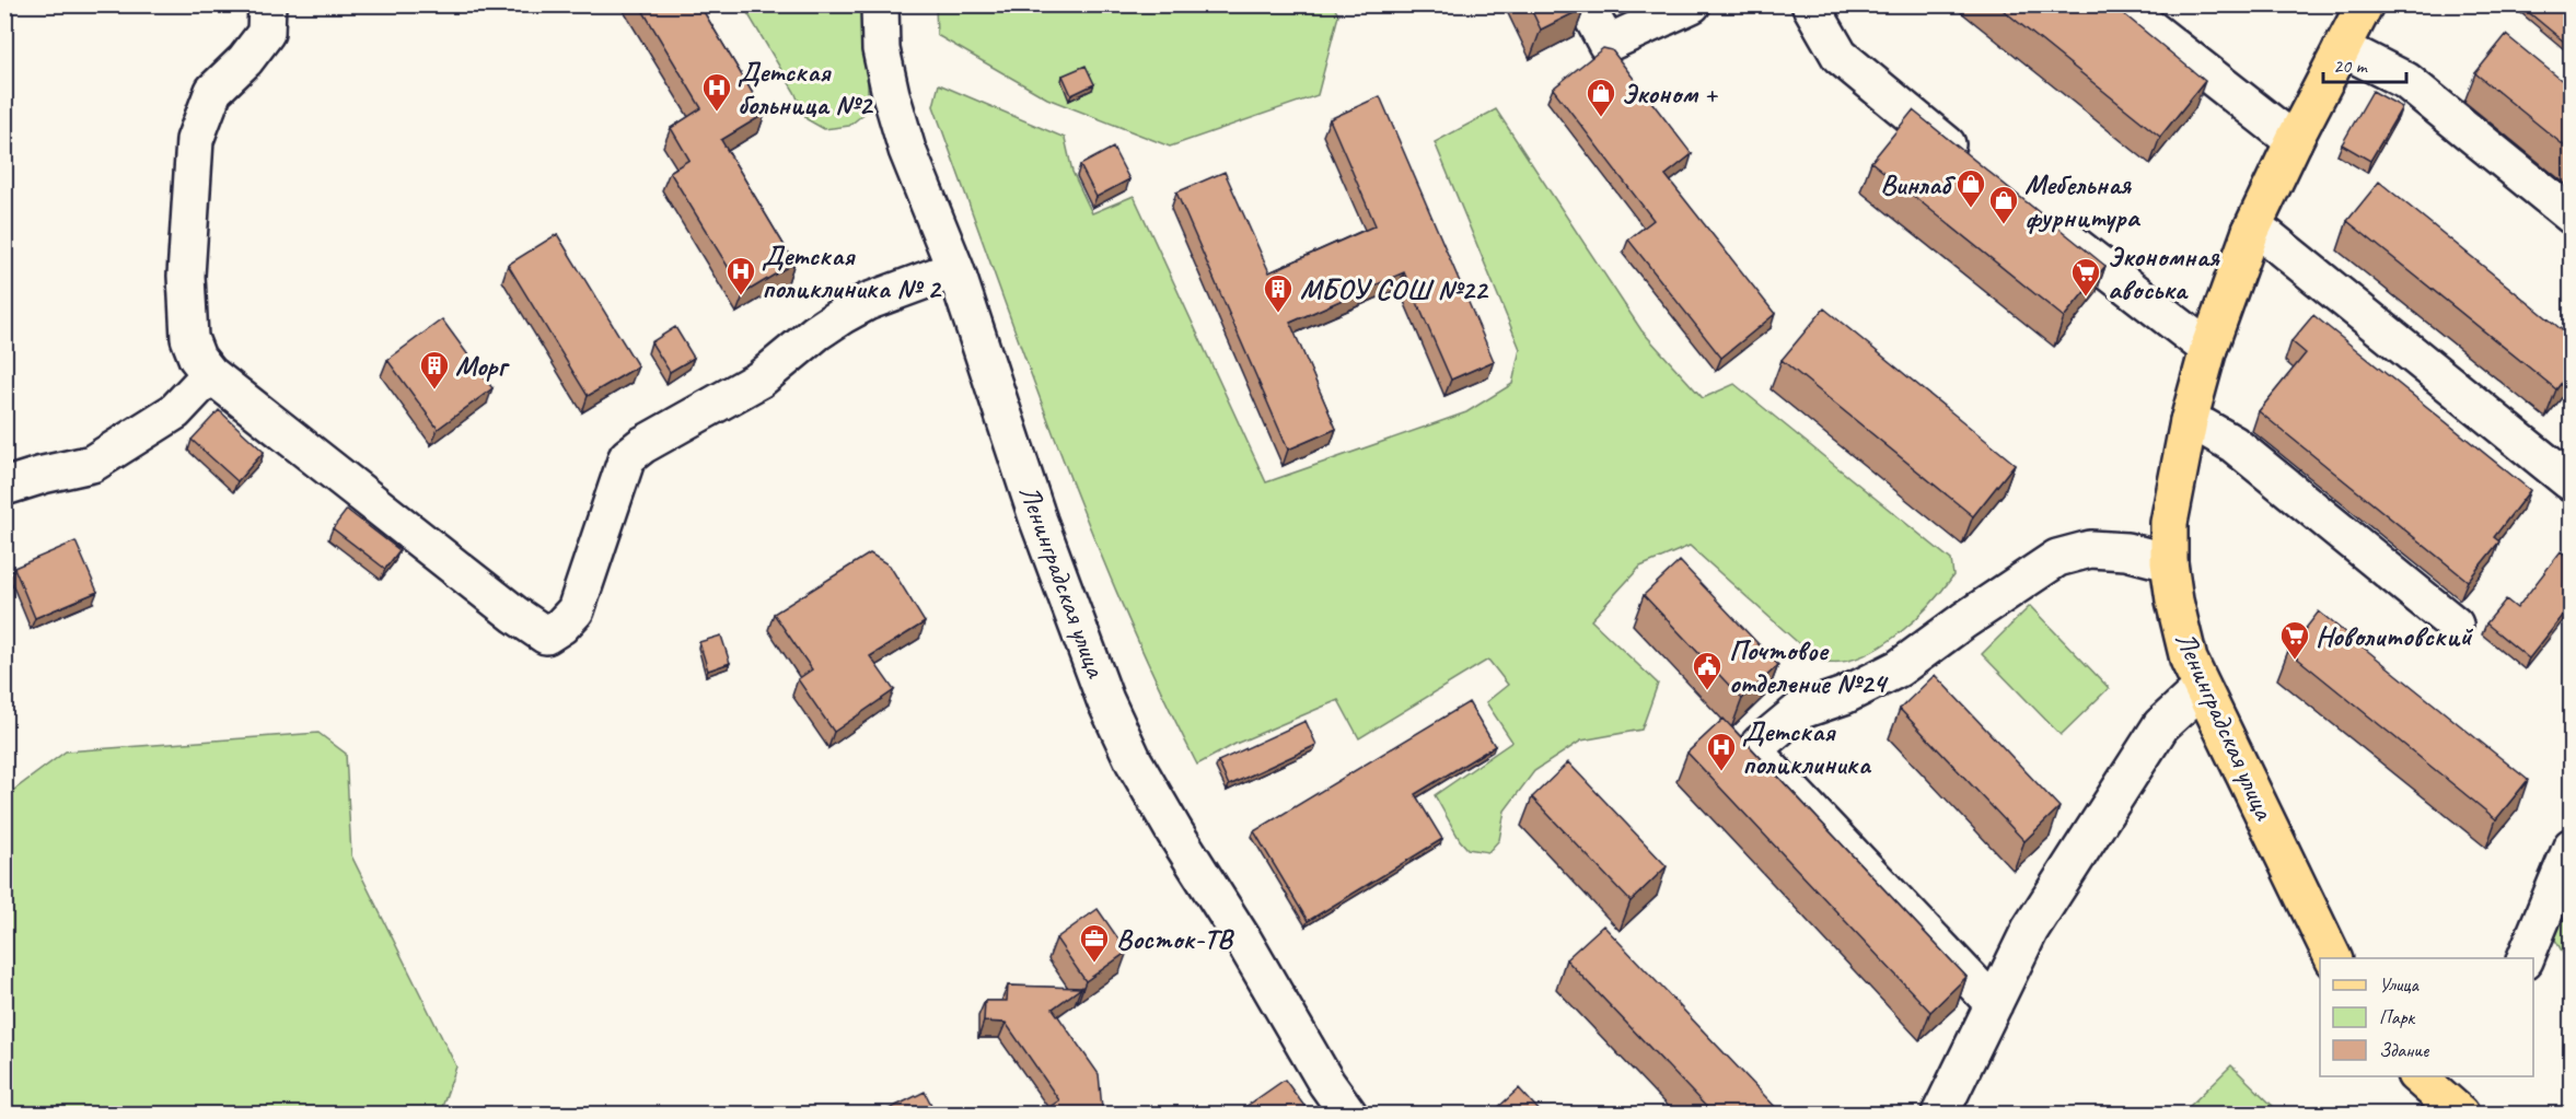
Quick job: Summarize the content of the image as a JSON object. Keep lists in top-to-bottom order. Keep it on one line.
{"streets":{"main road":["Ленинградская улица"]},"places":{"hospital":["Детская больница №2","Детская поликлиника № 2","Детская поликлиника"],"shop":["Эконом +","Винлаб","Мебельная фурнитура"],"supermarket":["Экономная авоська","Новолитовский"],"building":["МБОУ СОШ №22","Морг"],"public building":["Почтовое отделение №24"],"office":["Восток-ТВ"]},"legend":["Улица","Парк","Здание"],"scale_bar":"20 m"}
